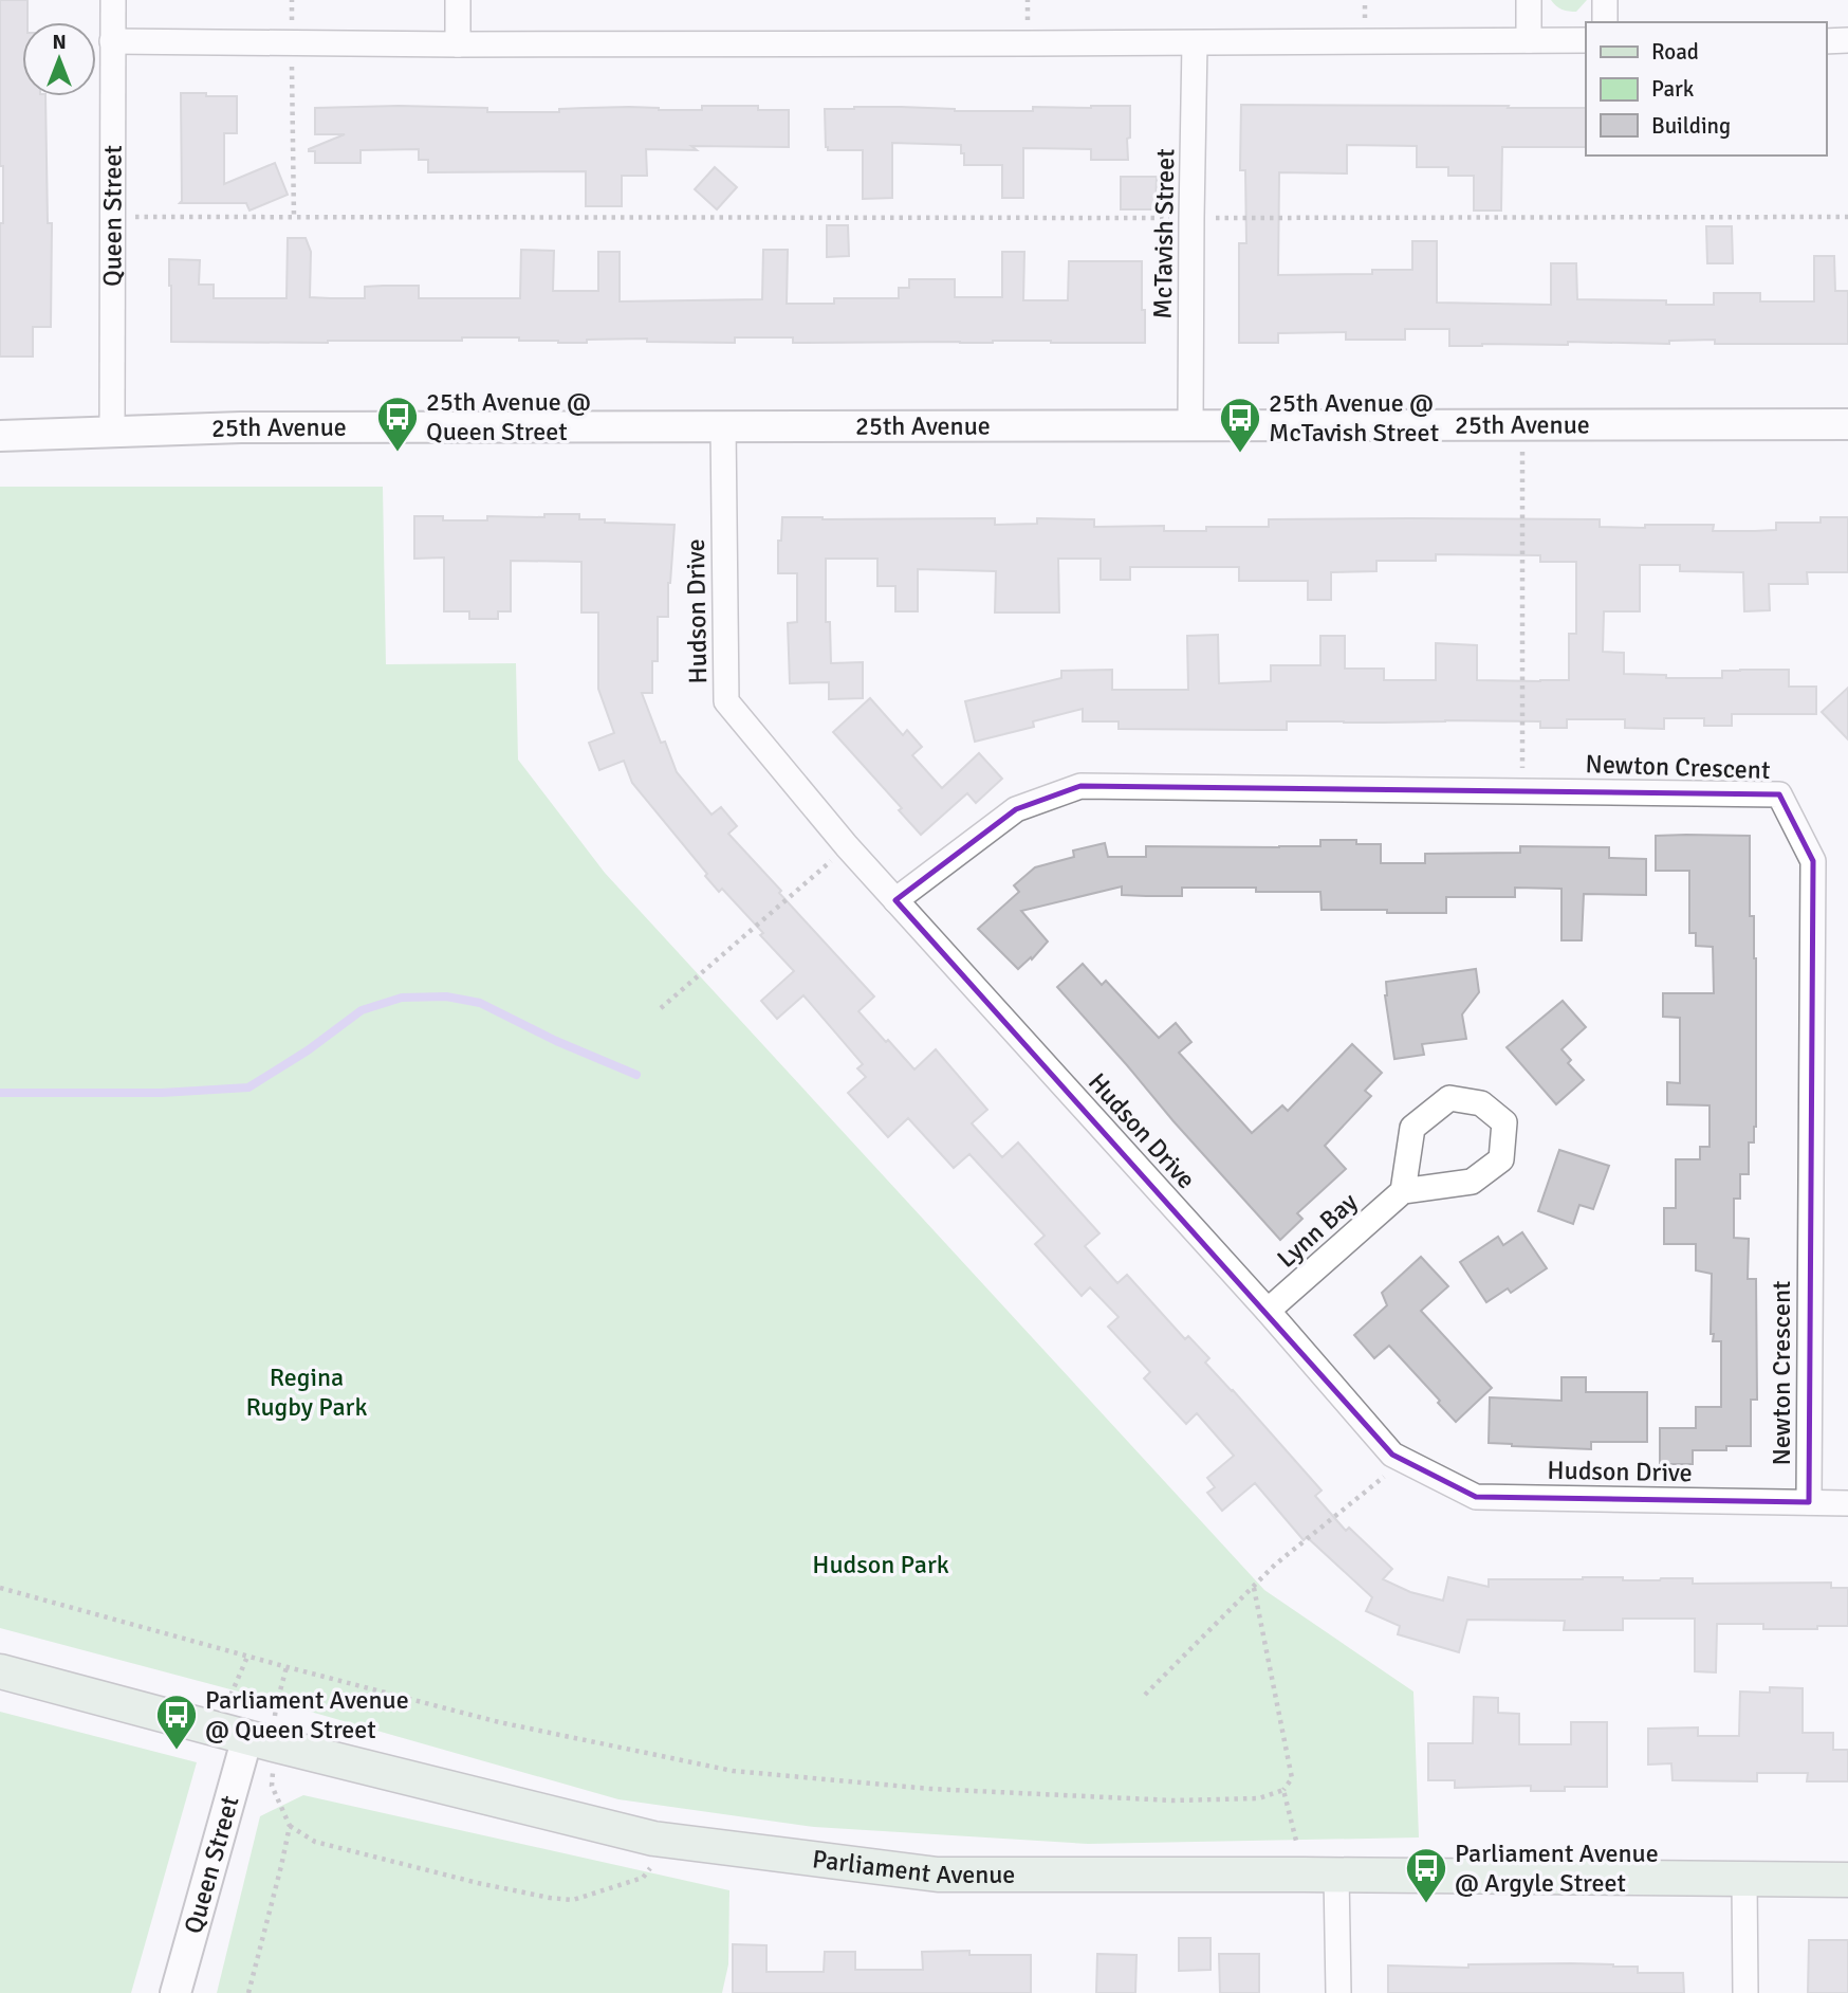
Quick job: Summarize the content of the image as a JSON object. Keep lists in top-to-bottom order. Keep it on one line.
{"streets":{"main road":["Parliament Avenue"],"street":["Queen Street","McTavish Street","25th Avenue","Hudson Drive","Newton Crescent","Lynn Bay"]},"crossings":[["Queen Street","25th Avenue"],["Queen Street","Parliament Avenue"],["McTavish Street","25th Avenue"],["25th Avenue","Hudson Drive"],["Hudson Drive","Newton Crescent"],["Hudson Drive","Lynn Bay"]],"parks":["Regina Rugby Park","Hudson Park"],"places":{"bus stop":["25th Avenue @ Queen Street","25th Avenue @ McTavish Street","Parliament Avenue @ Queen Street","Parliament Avenue @ Argyle Street"]},"legend":["Road","Park","Building"],"north":"top"}
